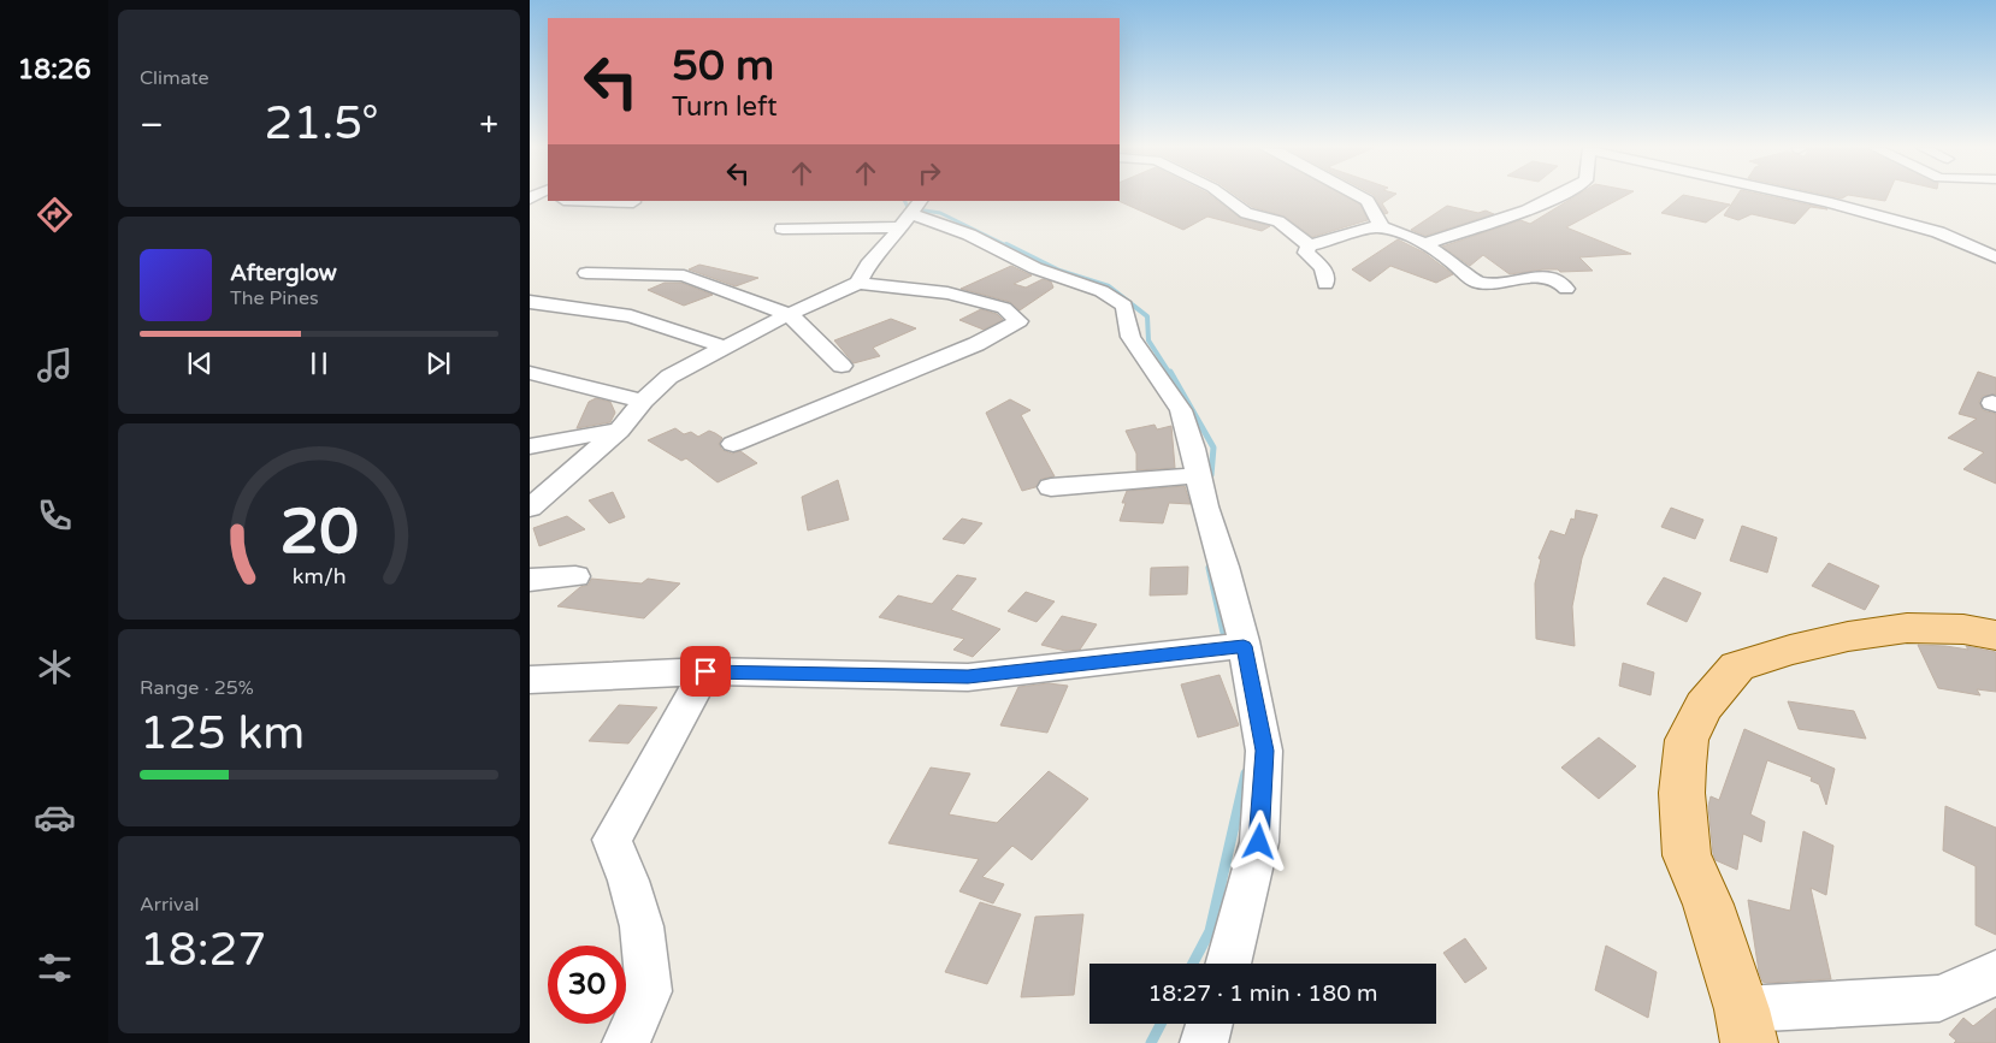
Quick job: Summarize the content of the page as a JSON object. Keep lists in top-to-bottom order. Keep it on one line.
{"page":{"tabs":"18:26","tile":["Climate",["Range · 25%","125 km"],["Arrival","18:27"]],"turn":["50 m","Turn left"],"heat":["−","21.5°","+"],"song":["Afterglow","The Pines"],"limit":"30","trip":"18:27 · 1 min · 180 m","gauge":["20","km/h"]}}
